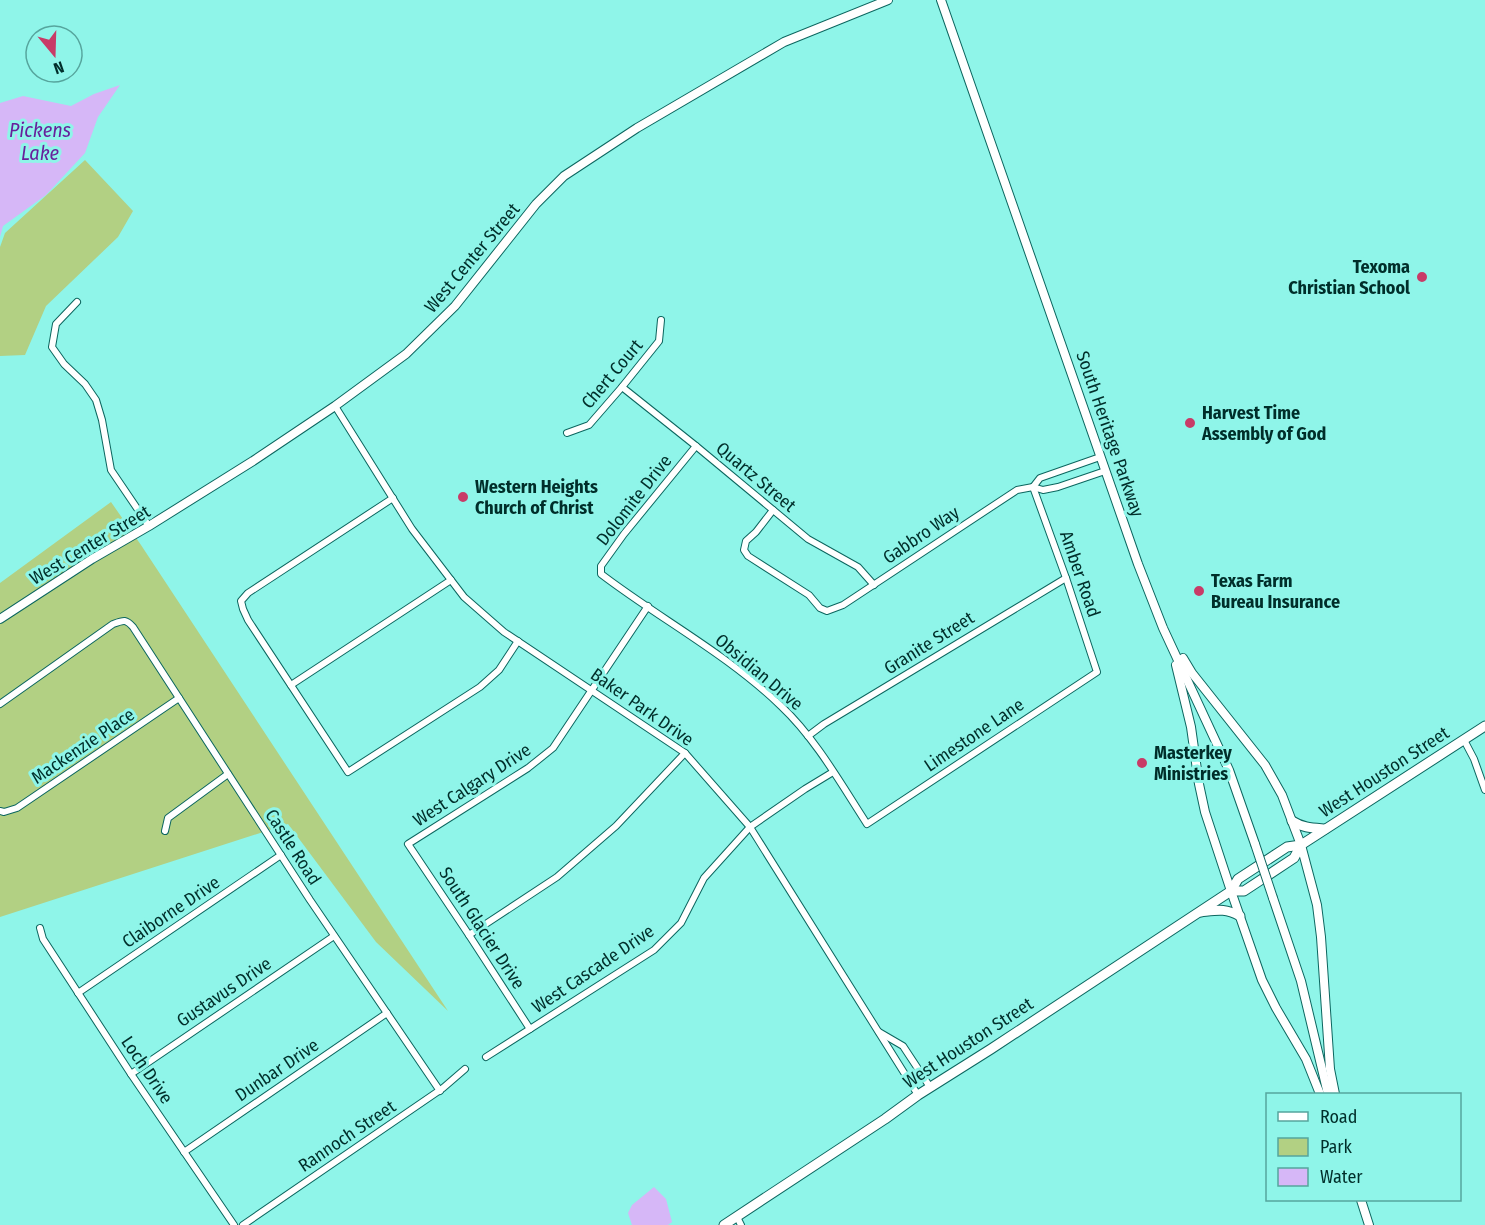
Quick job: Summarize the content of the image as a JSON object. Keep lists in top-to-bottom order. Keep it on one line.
{"streets":{"main road":["South Heritage Parkway","West Houston Street"],"street":["West Center Street","Chert Court","Quartz Street","Dolomite Drive","Gabbro Way","Amber Road","Granite Street","Obsidian Drive","Baker Park Drive","Limestone Lane","Mackenzie Place","West Calgary Drive","Castle Road","Claiborne Drive","South Glacier Drive","West Cascade Drive","Gustavus Drive","Loch Drive","Dunbar Drive","Rannoch Street"]},"crossings":[["West Center Street","Baker Park Drive"],["Chert Court","Quartz Street"],["South Heritage Parkway","Gabbro Way"],["Quartz Street","Dolomite Drive"],["Quartz Street","Gabbro Way"],["Dolomite Drive","Obsidian Drive"],["Gabbro Way","Amber Road"],["Amber Road","Granite Street"],["Amber Road","Limestone Lane"],["Granite Street","Obsidian Drive"],["Obsidian Drive","Limestone Lane"],["Obsidian Drive","West Calgary Drive"],["Obsidian Drive","West Cascade Drive"],["Baker Park Drive","West Houston Street"],["Baker Park Drive","West Calgary Drive"],["Baker Park Drive","West Cascade Drive"],["Mackenzie Place","Castle Road"],["West Calgary Drive","South Glacier Drive"],["Castle Road","Claiborne Drive"],["Castle Road","Gustavus Drive"],["Castle Road","Dunbar Drive"],["Castle Road","Rannoch Street"],["Claiborne Drive","Loch Drive"],["South Glacier Drive","West Cascade Drive"],["Gustavus Drive","Loch Drive"],["Loch Drive","Dunbar Drive"]],"water":["Pickens Lake"],"places":["Texoma Christian School","Harvest Time Assembly of God","Western Heights Church of Christ","Texas Farm Bureau Insurance","Masterkey Ministries"],"legend":["Road","Park","Water"],"north":"bottom"}
